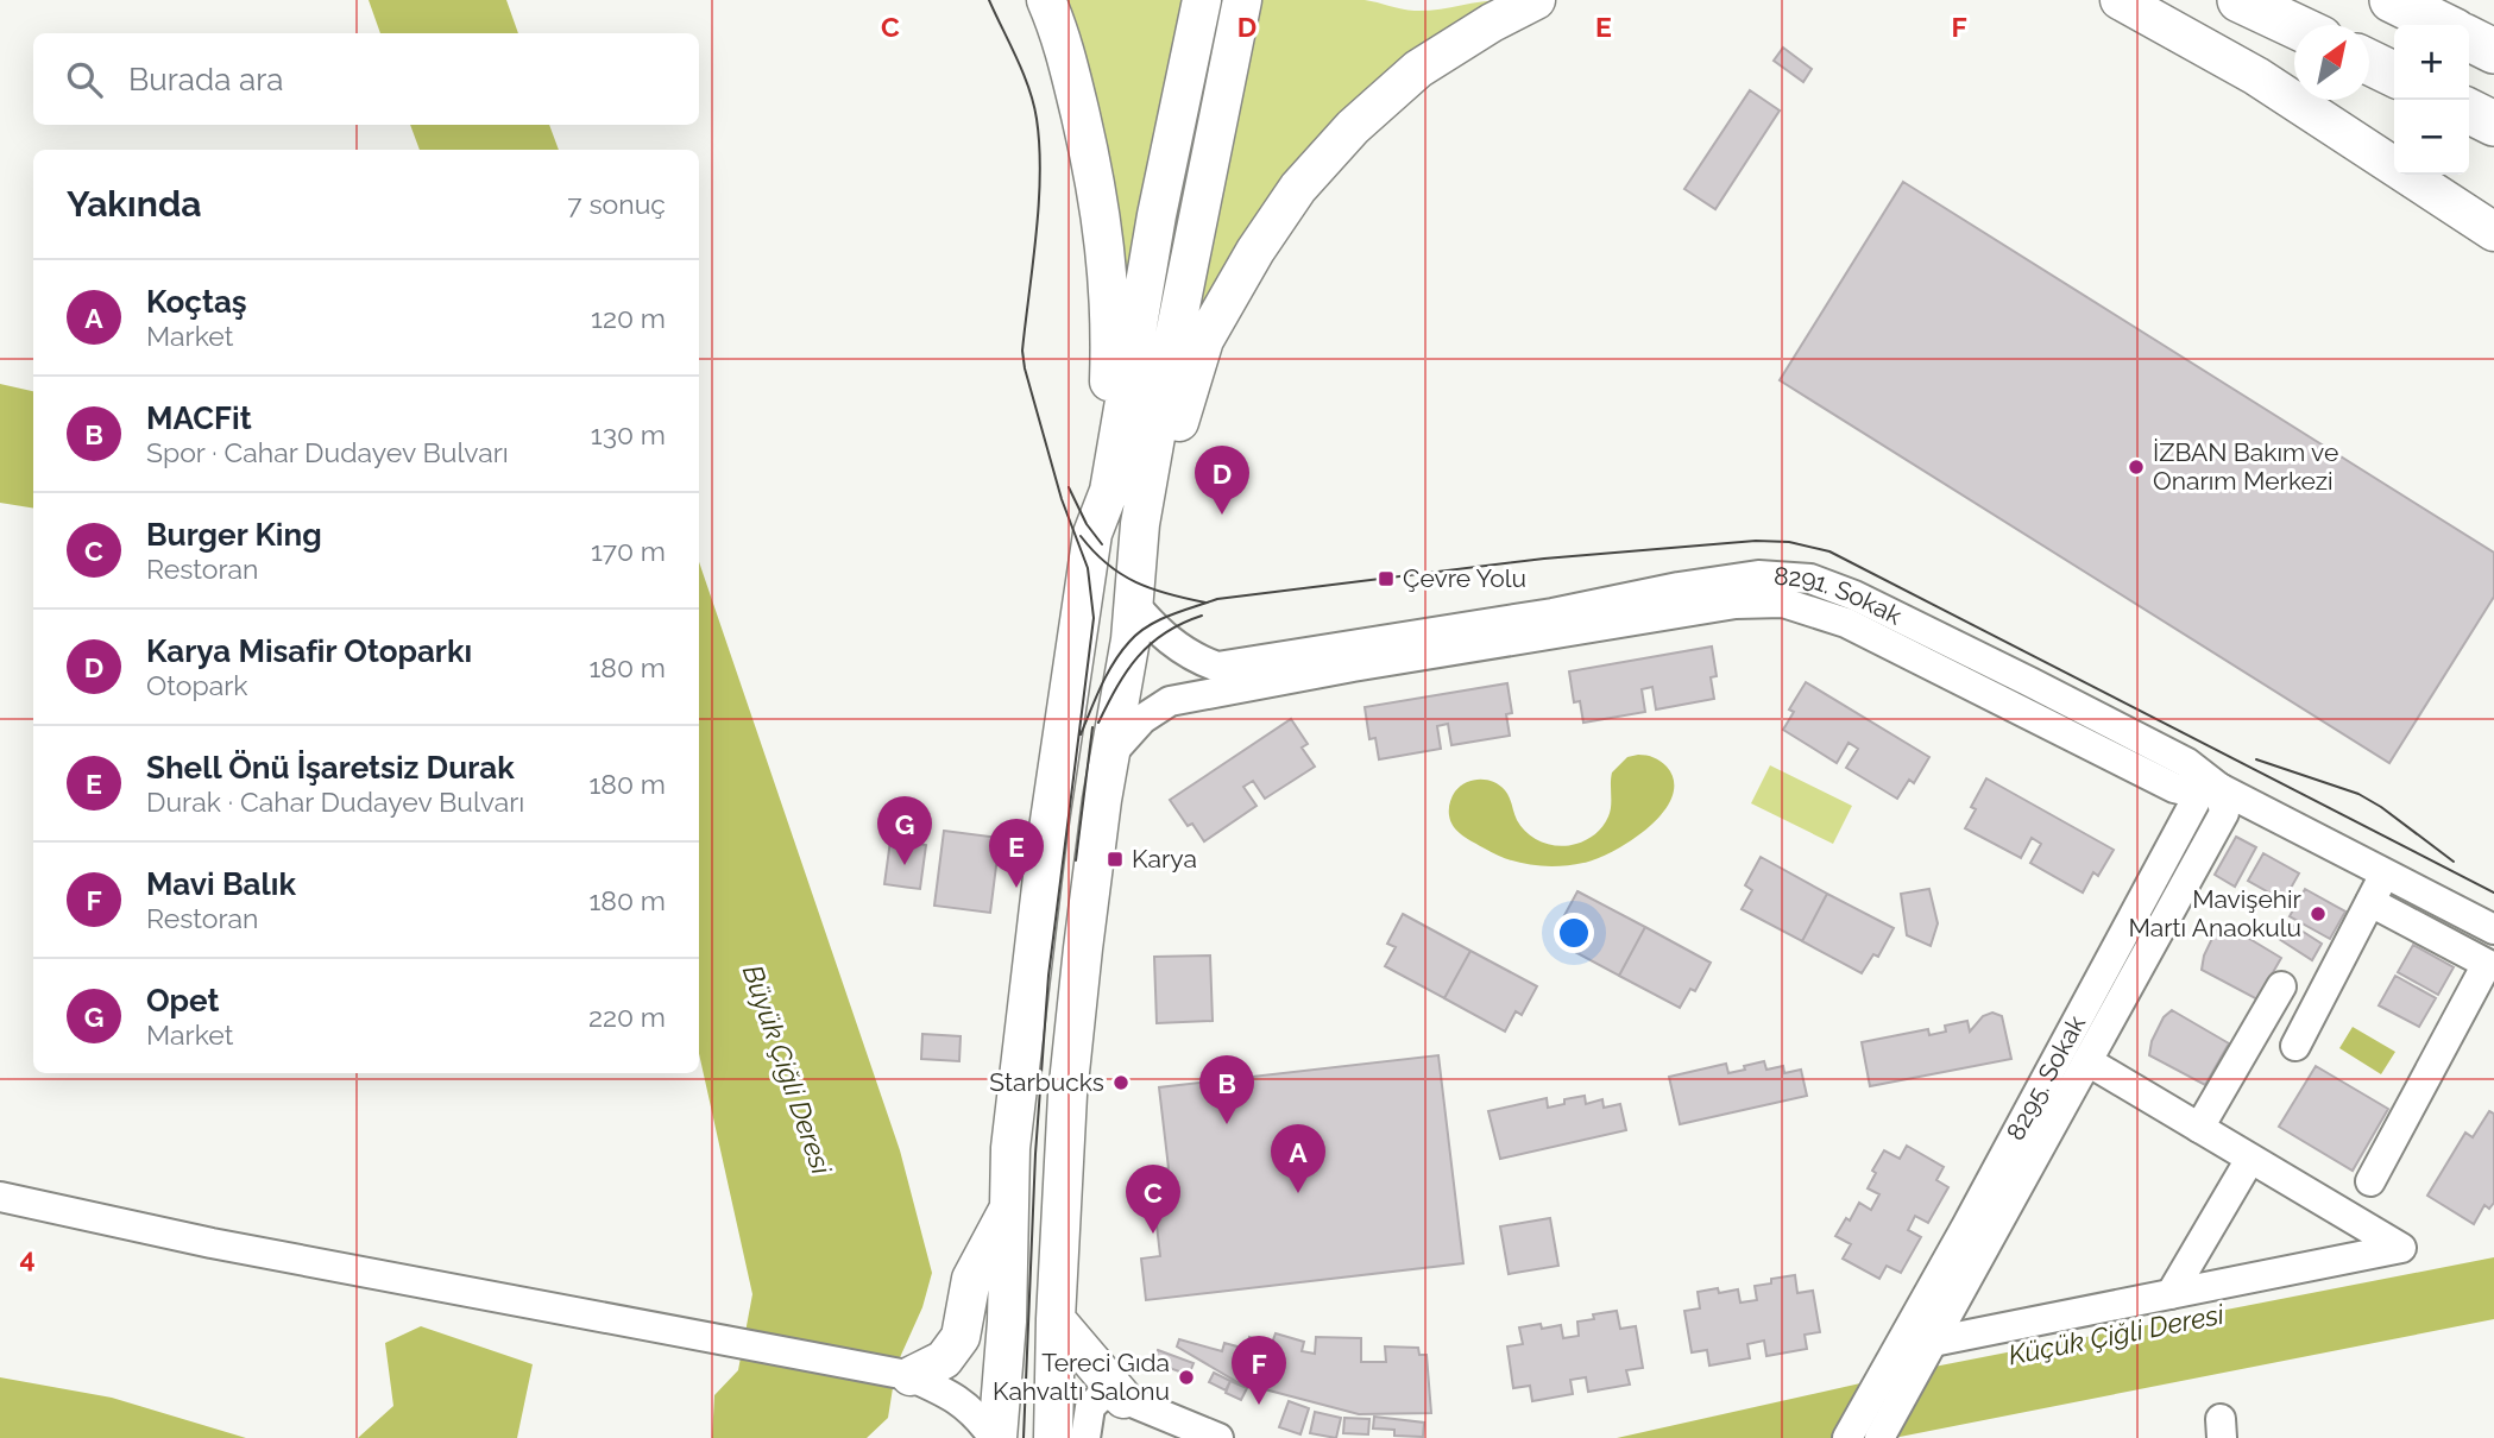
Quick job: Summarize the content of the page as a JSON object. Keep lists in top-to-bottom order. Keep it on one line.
{"streets":{"street":["8291. Sokak","8295. Sokak"]},"crossings":[["8291. Sokak","8295. Sokak"]],"water":["Büyük Çiğli Deresi","Küçük Çiğli Deresi"],"places":{"other":["İZBAN Bakım ve Onarım Merkezi","Mavişehir Martı Anaokulu","Starbucks","Tereci Gıda Kahvaltı Salonu"],"transit":["Çevre Yolu","Karya"]},"north":"top right","page":{"map_buttons":["+","−"],"search":"Burada ara","heading":["Yakında","7 sonuç"],"list":[{"mark":"A","name":"Koçtaş","note":"Market","value":"120 m"},{"mark":"B","name":"MACFit","note":"Spor · Cahar Dudayev Bulvarı","value":"130 m"},{"mark":"C","name":"Burger King","note":"Restoran","value":"170 m"},{"mark":"D","name":"Karya Misafir Otoparkı","note":"Otopark","value":"180 m"},{"mark":"E","name":"Shell Önü İşaretsiz Durak","note":"Durak · Cahar Dudayev Bulvarı","value":"180 m"},{"mark":"F","name":"Mavi Balık","note":"Restoran","value":"180 m"},{"mark":"G","name":"Opet","note":"Market","value":"220 m"}],"pins":["D","G","E","B","A","C","F"]},"grid":{"columns":["C","D","E","F"],"rows":["4"]}}
